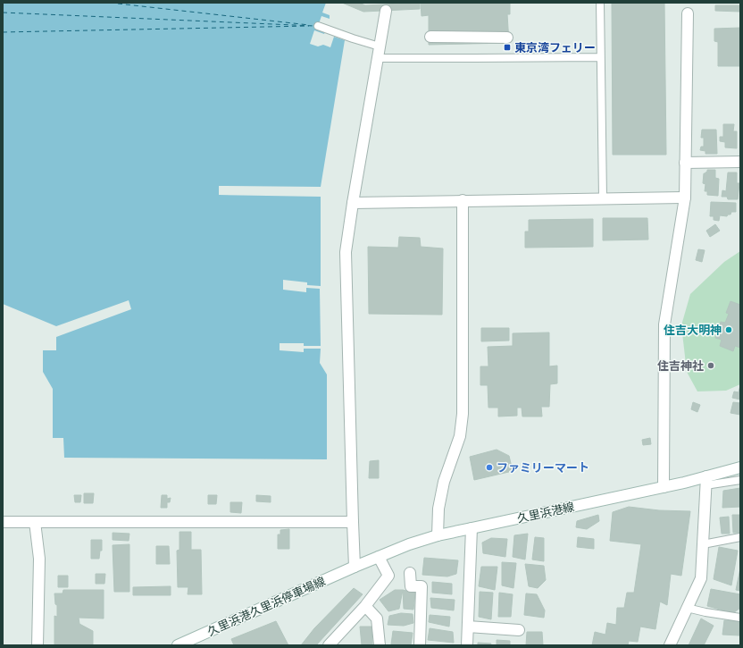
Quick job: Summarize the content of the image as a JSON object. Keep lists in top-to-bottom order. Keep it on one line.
{"streets":{"street":["久里浜港線","久里浜港久里浜停車場線"]},"crossings":[["久里浜港線","久里浜港久里浜停車場線"]],"places":{"transit":["東京湾フェリー"],"other":["住吉大明神","住吉神社","ファミリーマート"]}}
